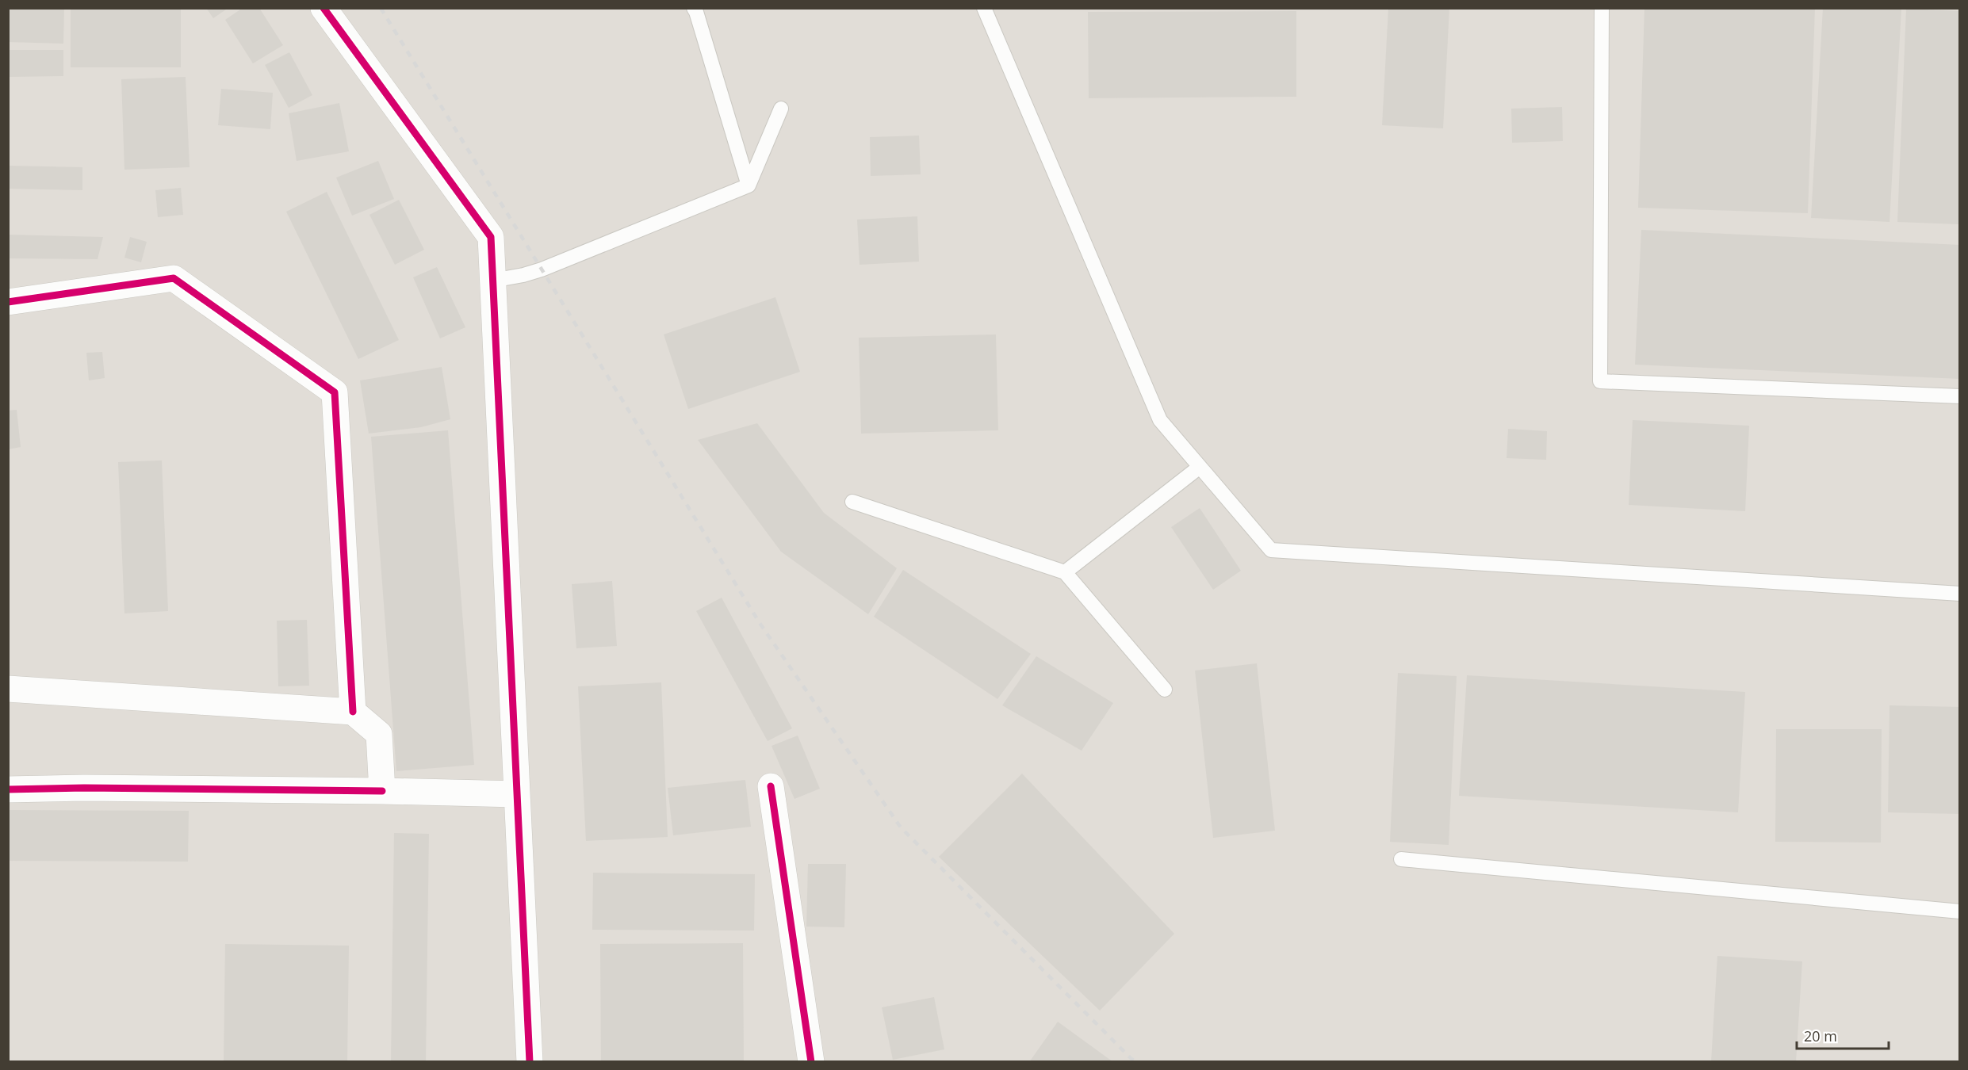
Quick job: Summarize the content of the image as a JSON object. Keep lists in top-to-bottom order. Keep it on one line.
{"scale_bar":"20 m"}
